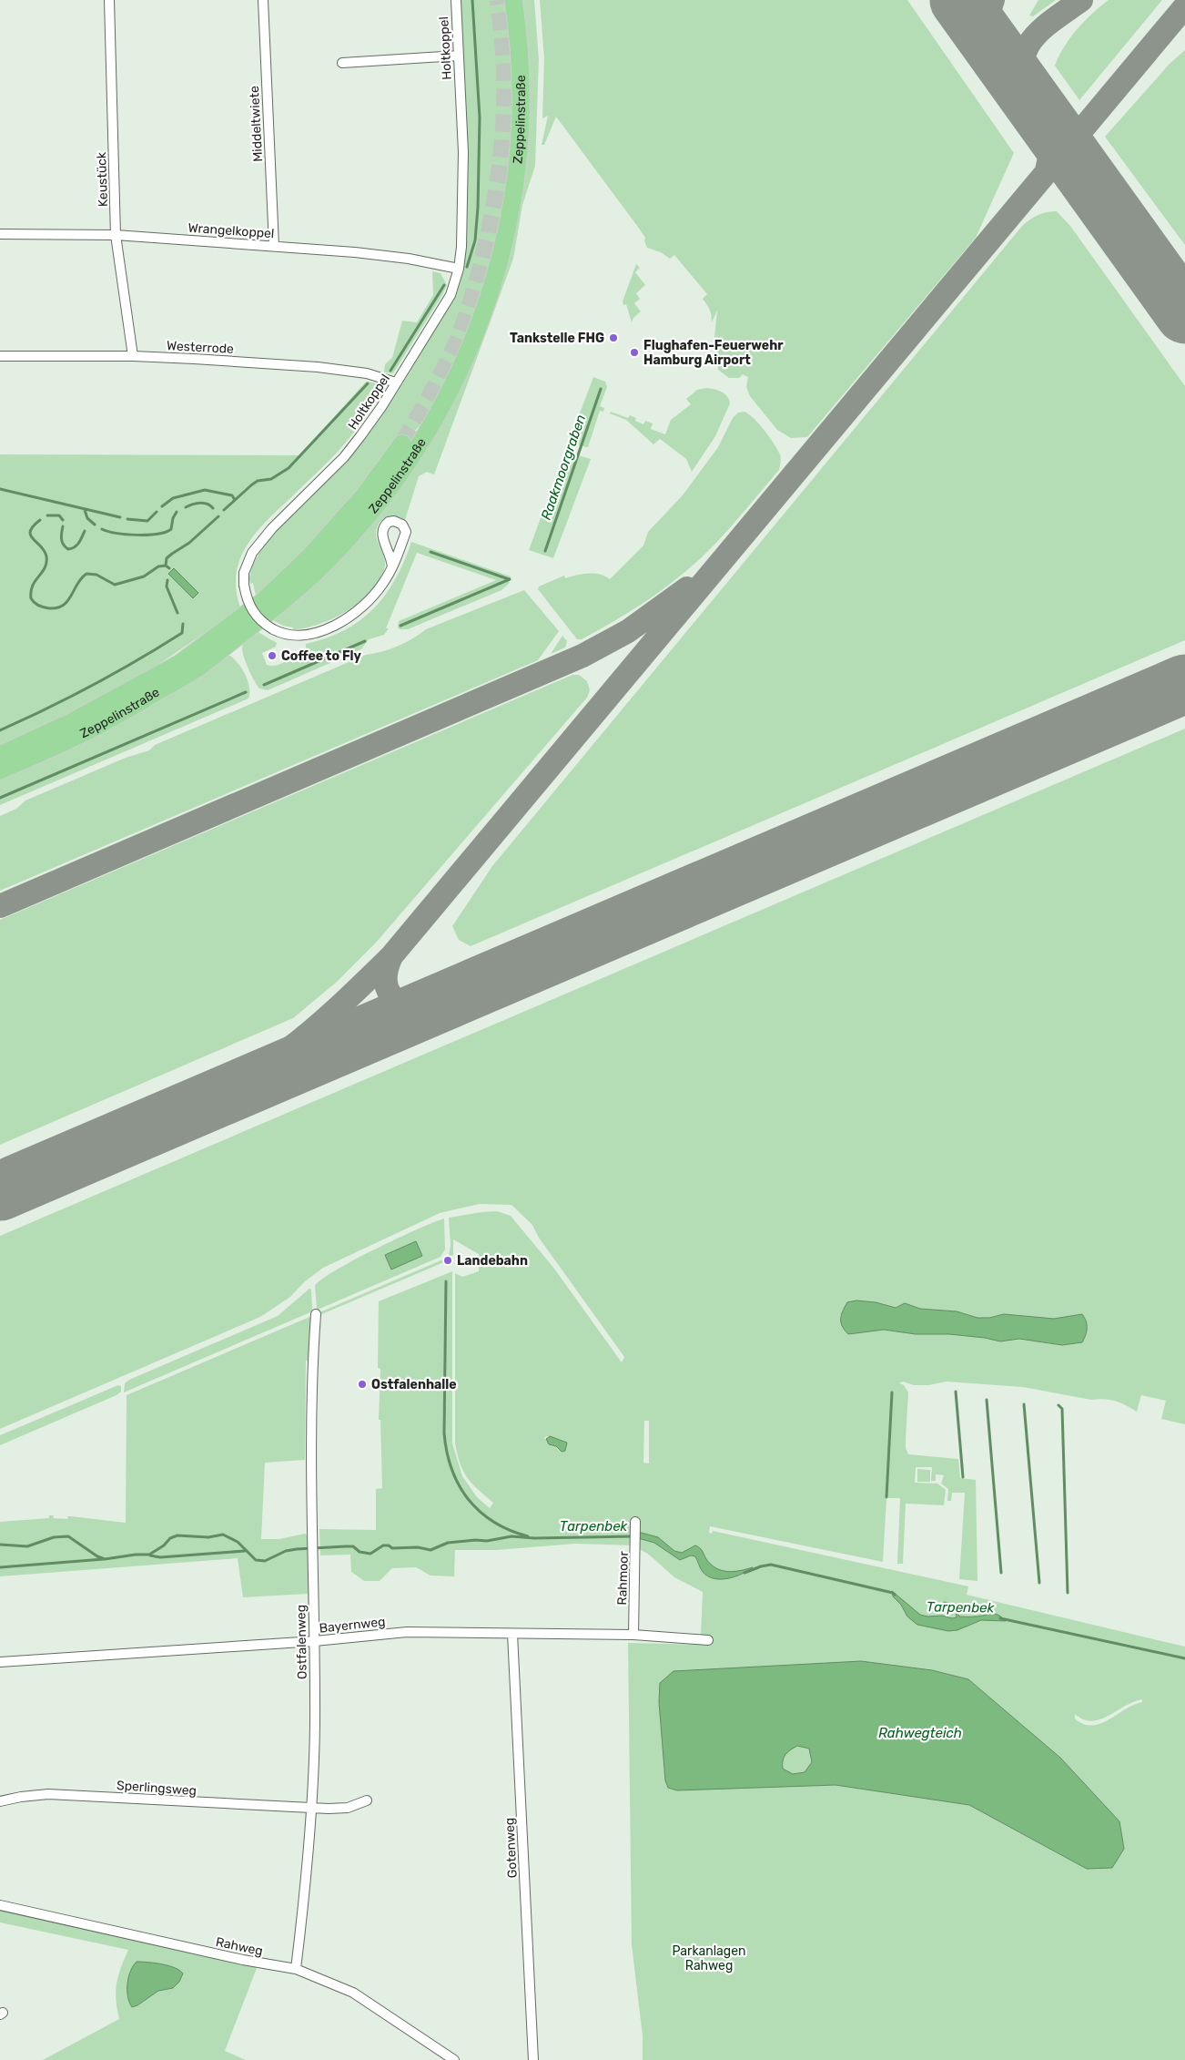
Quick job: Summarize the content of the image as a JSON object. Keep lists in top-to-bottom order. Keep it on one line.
{"streets":{"highway":["Zeppelinstraße"],"street":["Holtkoppel","Middeltwiete","Keustück","Wrangelkoppel","Westerrode","Rahmoor","Bayernweg","Ostfalenweg","Sperlingsweg","Gotenweg","Rahweg"]},"crossings":[["Holtkoppel","Wrangelkoppel"],["Holtkoppel","Westerrode"],["Middeltwiete","Wrangelkoppel"],["Keustück","Wrangelkoppel"],["Keustück","Westerrode"],["Rahmoor","Bayernweg"],["Bayernweg","Ostfalenweg"],["Bayernweg","Gotenweg"],["Ostfalenweg","Sperlingsweg"],["Ostfalenweg","Rahweg"]],"water":["Raakmoorgraben","Tarpenbek","Rahwegteich"],"parks":["Parkanlagen Rahweg"],"places":["Tankstelle FHG","Flughafen-Feuerwehr Hamburg Airport","Coffee to Fly","Landebahn","Ostfalenhalle"]}
